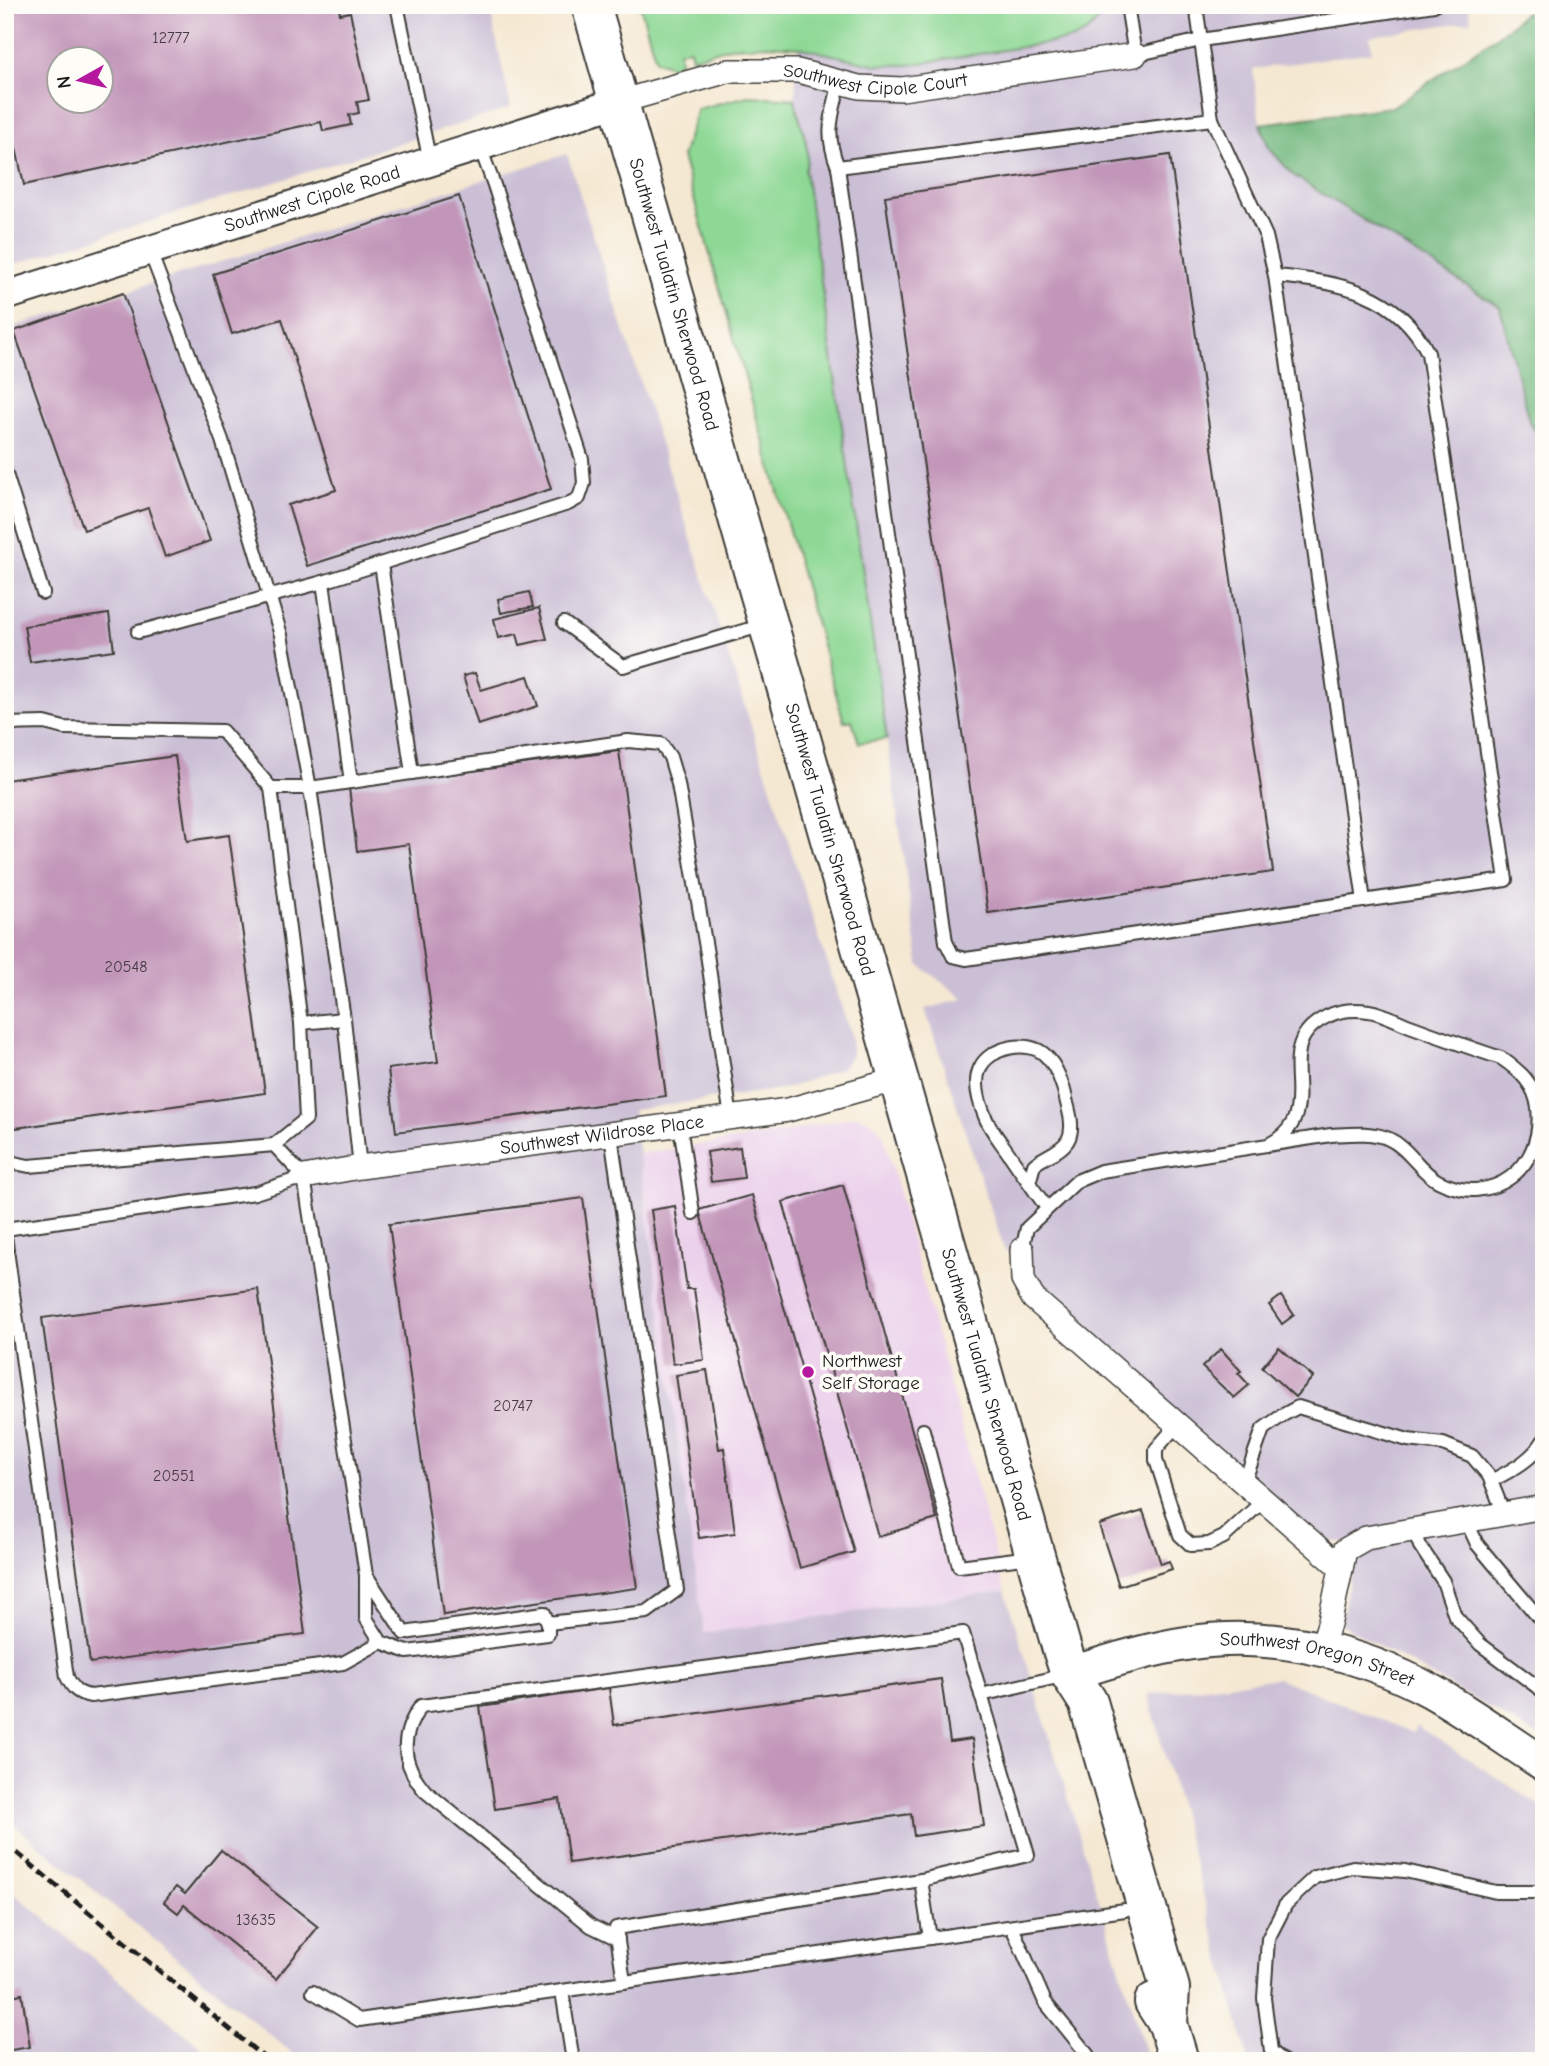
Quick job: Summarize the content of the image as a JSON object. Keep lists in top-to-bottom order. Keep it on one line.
{"streets":{"highway":["Southwest Tualatin Sherwood Road"],"main road":["Southwest Oregon Street"],"street":["Southwest Cipole Court","Southwest Cipole Road","Southwest Wildrose Place"]},"crossings":[["Southwest Cipole Court","Southwest Cipole Road"],["Southwest Cipole Court","Southwest Tualatin Sherwood Road"],["Southwest Cipole Road","Southwest Tualatin Sherwood Road"],["Southwest Tualatin Sherwood Road","Southwest Wildrose Place"],["Southwest Tualatin Sherwood Road","Southwest Oregon Street"]],"places":["Northwest Self Storage"],"house_numbers":["12777","20548","20747","20551","13635"],"north":"left"}
